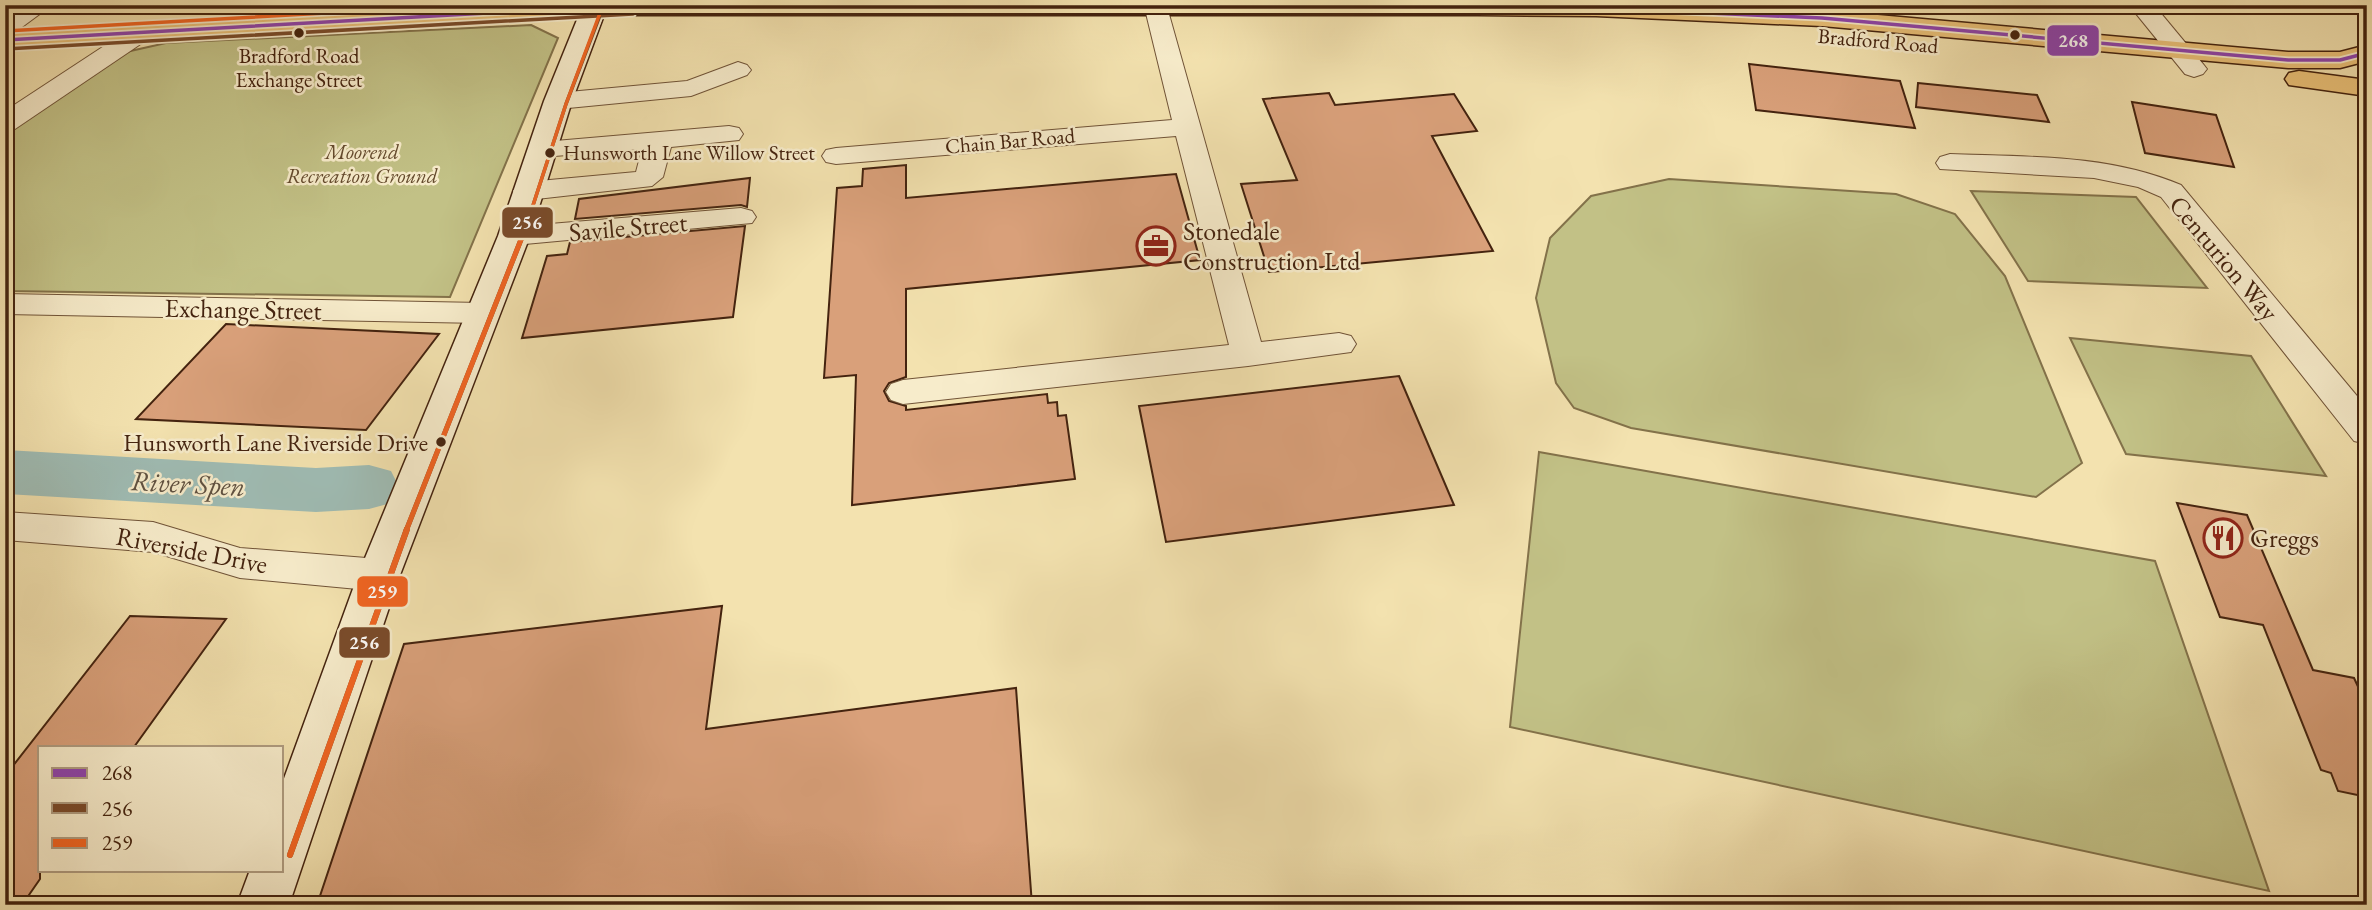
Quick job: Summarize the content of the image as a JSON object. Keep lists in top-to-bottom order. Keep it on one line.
{"streets":{"main road":["Bradford Road"],"street":["Chain Bar Road","Savile Street","Centurion Way","Exchange Street","Riverside Drive"]},"water":["River Spen"],"parks":["Moorend Recreation Ground"],"places":{"other":["Bradford Road Exchange Street","Hunsworth Lane Willow Street","Hunsworth Lane Riverside Drive"],"office":["Stonedale Construction Ltd"],"restaurant":["Greggs"]},"lines":["transit line 259","transit line 268","transit line 256"],"legend":["268","256","259"]}
